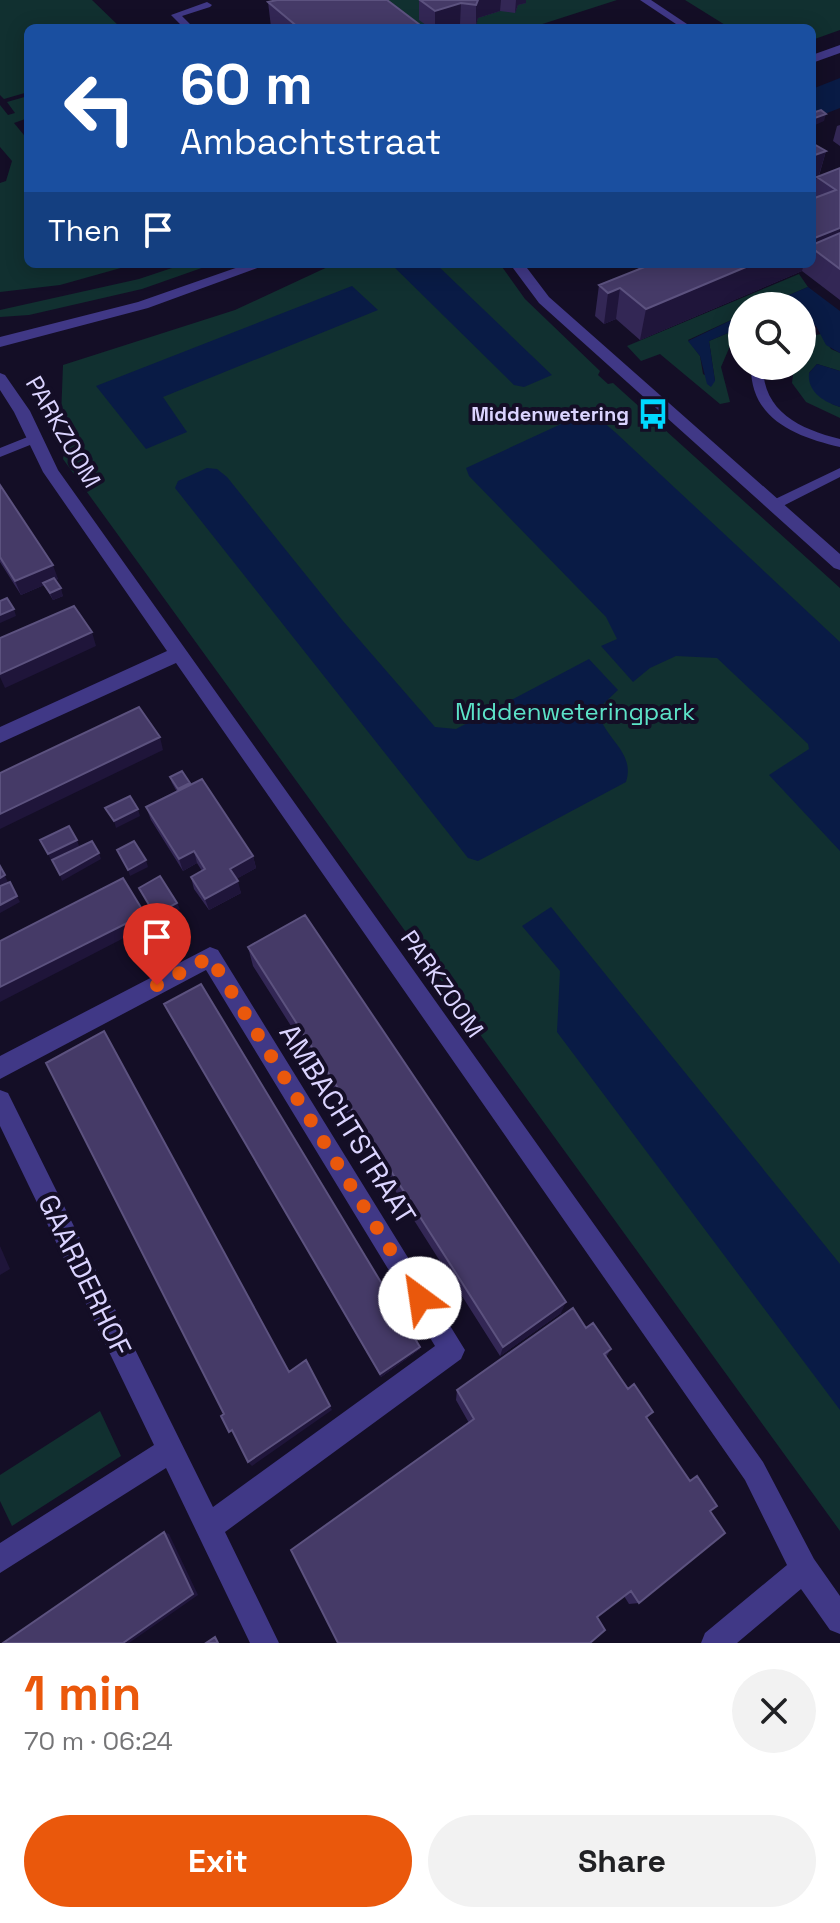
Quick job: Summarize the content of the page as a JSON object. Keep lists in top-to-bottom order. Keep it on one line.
{"streets":{"street":["PARKZOOM","AMBACHTSTRAAT","GAARDERHOF"]},"crossings":[["AMBACHTSTRAAT","GAARDERHOF"]],"parks":["Middenweteringpark"],"places":{"bus stop":["Middenwetering"]},"page":{"turn":["60 m","Ambachtstraat"],"then":"Then","heading":["1 min","70 m · 06:24"],"buttons":["Exit","Share"]}}
